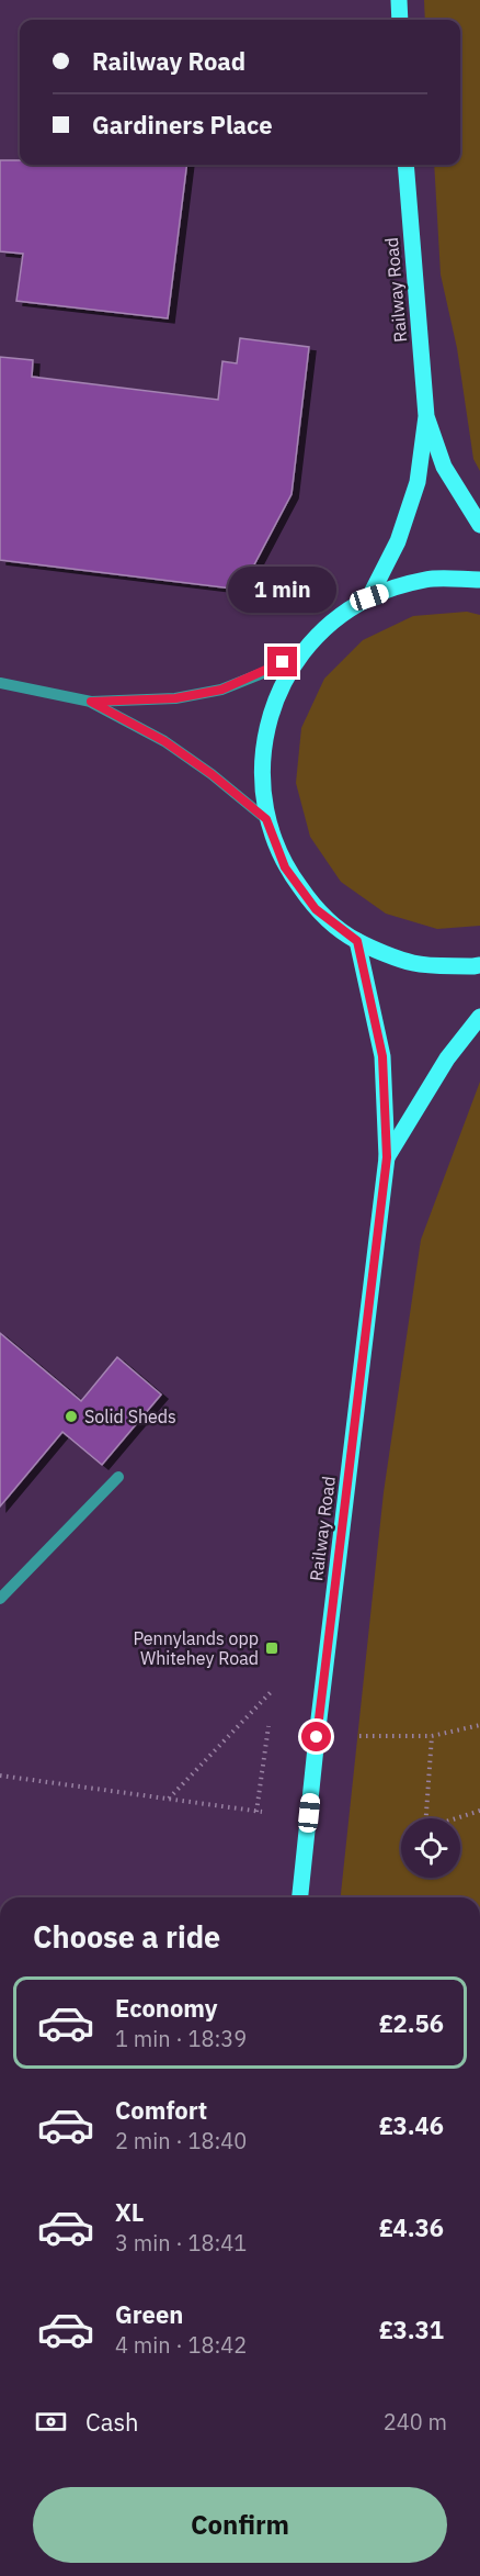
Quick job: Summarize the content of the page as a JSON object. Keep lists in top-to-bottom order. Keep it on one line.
{"streets":{"main road":["Railway Road"]},"places":{"other":["Solid Sheds"],"transit":["Pennylands opp Whitehey Road"]},"page":{"banner":["Railway Road","Gardiners Place"],"bubble":"1 min","heading":"Choose a ride","list":[{"name":"Economy","note":"1 min · 18:39","value":"£2.56"},{"name":"Comfort","note":"2 min · 18:40","value":"£3.46"},{"name":"XL","note":"3 min · 18:41","value":"£4.36"},{"name":"Green","note":"4 min · 18:42","value":"£3.31"}],"pay":["Cash","240 m"],"buttons":"Confirm"}}
